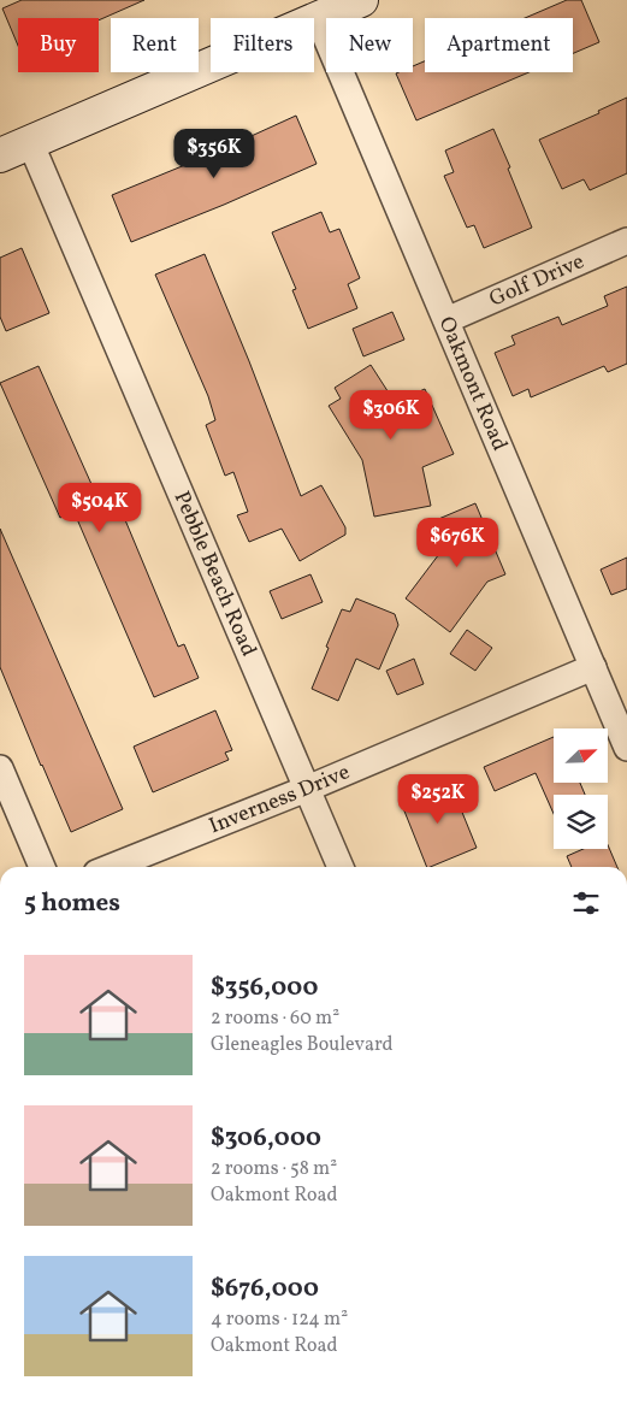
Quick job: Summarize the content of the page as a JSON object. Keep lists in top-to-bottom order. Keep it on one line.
{"streets":{"street":["Golf Drive","Oakmont Road","Pebble Beach Road","Inverness Drive"]},"crossings":[["Golf Drive","Oakmont Road"],["Oakmont Road","Inverness Drive"],["Pebble Beach Road","Inverness Drive"]],"north":"top right","page":{"chip":["Buy","Rent","Filters","New","Apartment"],"price":["$356K","$306K","$504K","$676K","$252K"],"heading":"5 homes","list":[{"name":"$356,000","note":"2 rooms · 60 m² · Gleneagles Boulevard"},{"name":"$306,000","note":"2 rooms · 58 m² · Oakmont Road"},{"name":"$676,000","note":"4 rooms · 124 m² · Oakmont Road"}]}}
